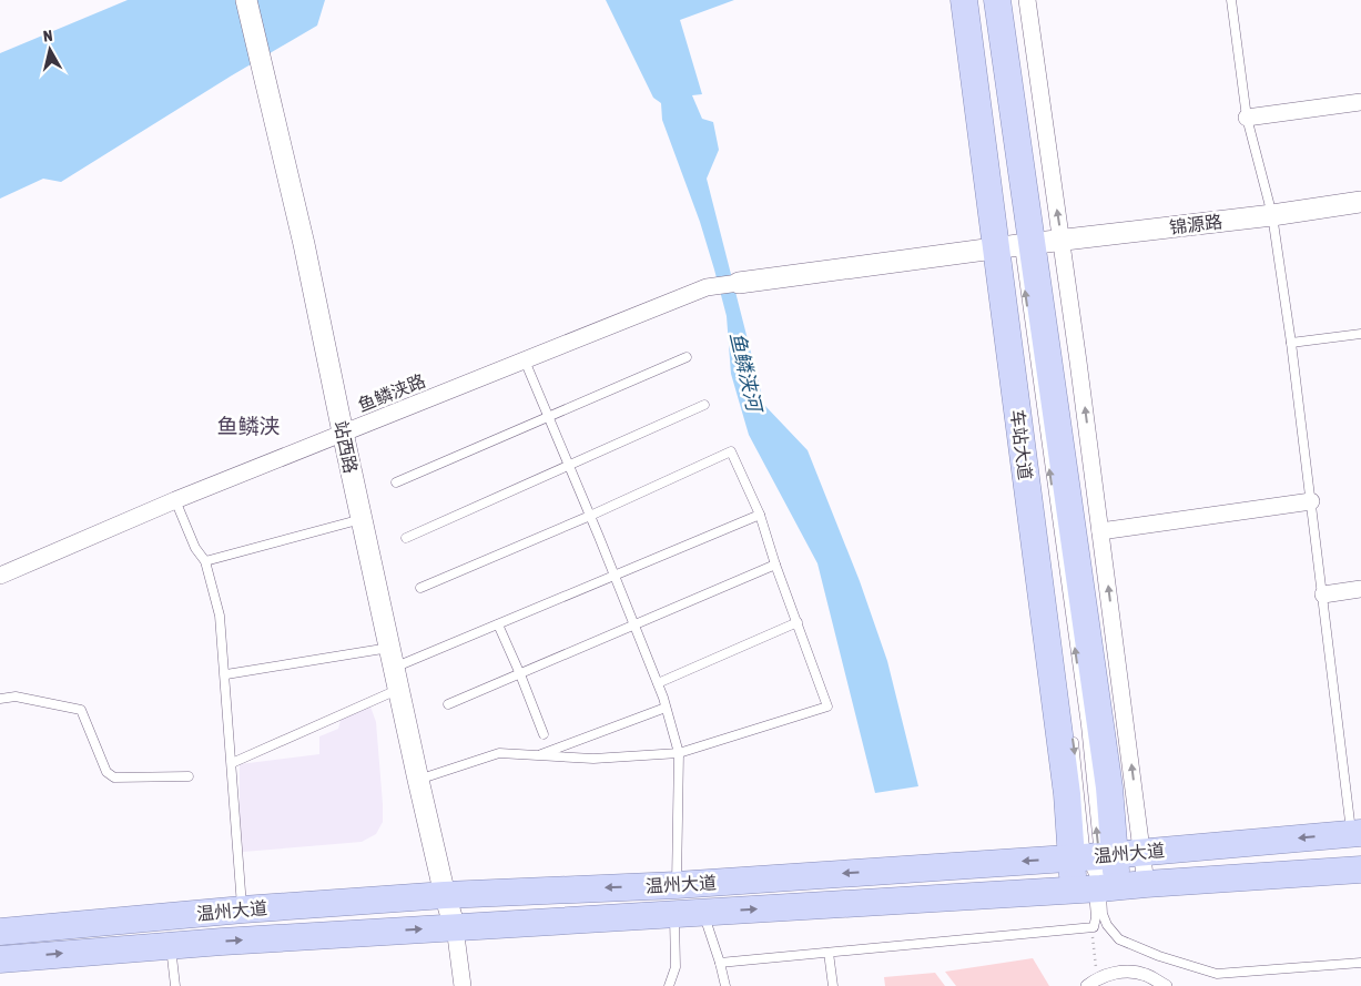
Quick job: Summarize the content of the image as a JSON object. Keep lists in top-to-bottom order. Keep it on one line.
{"streets":{"main road":["车站大道","温州大道"],"street":["锦源路","鱼鳞浃路","站西路"]},"crossings":[["锦源路","鱼鳞浃路"],["锦源路","车站大道"],["鱼鳞浃路","站西路"],["车站大道","温州大道"],["站西路","温州大道"]],"districts":["鱼鳞浃"],"water":["鱼鳞浃河"],"north":"top"}
